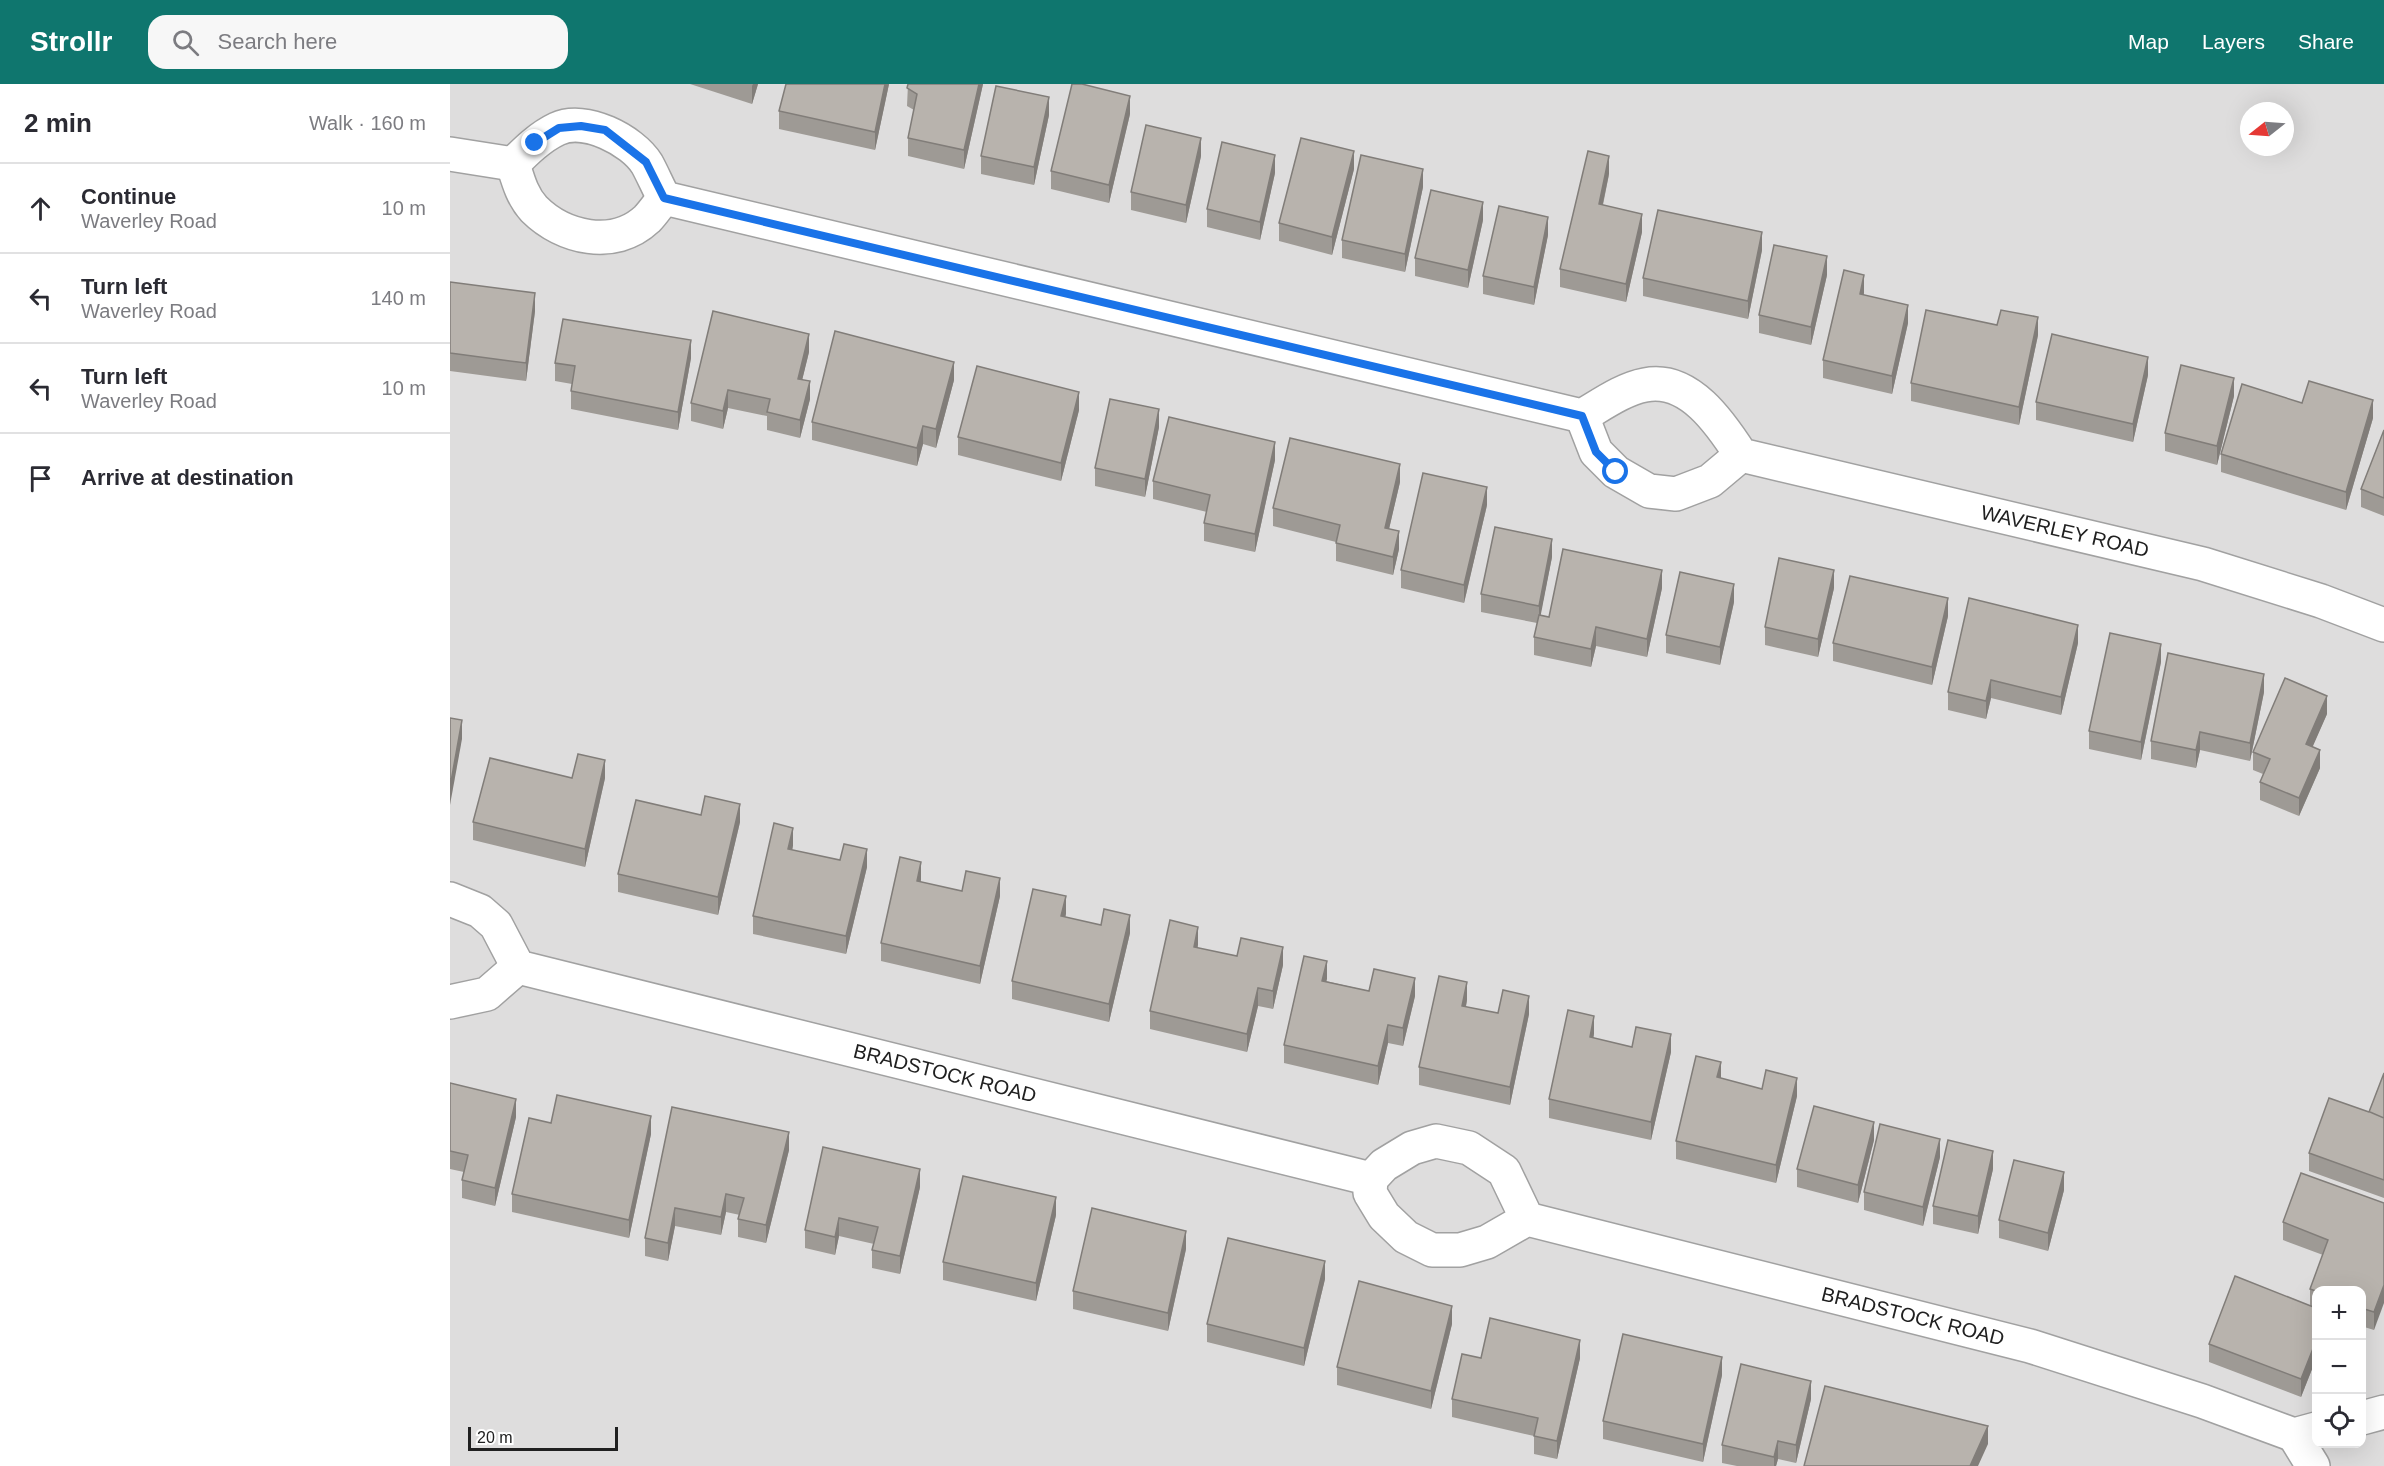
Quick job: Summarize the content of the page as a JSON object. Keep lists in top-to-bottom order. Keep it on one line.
{"streets":{"street":["WAVERLEY ROAD","BRADSTOCK ROAD"]},"scale_bar":"20 m","north":"left","page":{"header":"Strollr","search":"Search here","nav":["Map","Layers","Share"],"heading":["2 min","Walk · 160 m"],"list":[["Continue","Waverley Road","10 m"],["Turn left","Waverley Road","140 m"],["Turn left","Waverley Road","10 m"],"Arrive at destination"],"map_buttons":["+","−"],"scale":"20 m"}}
